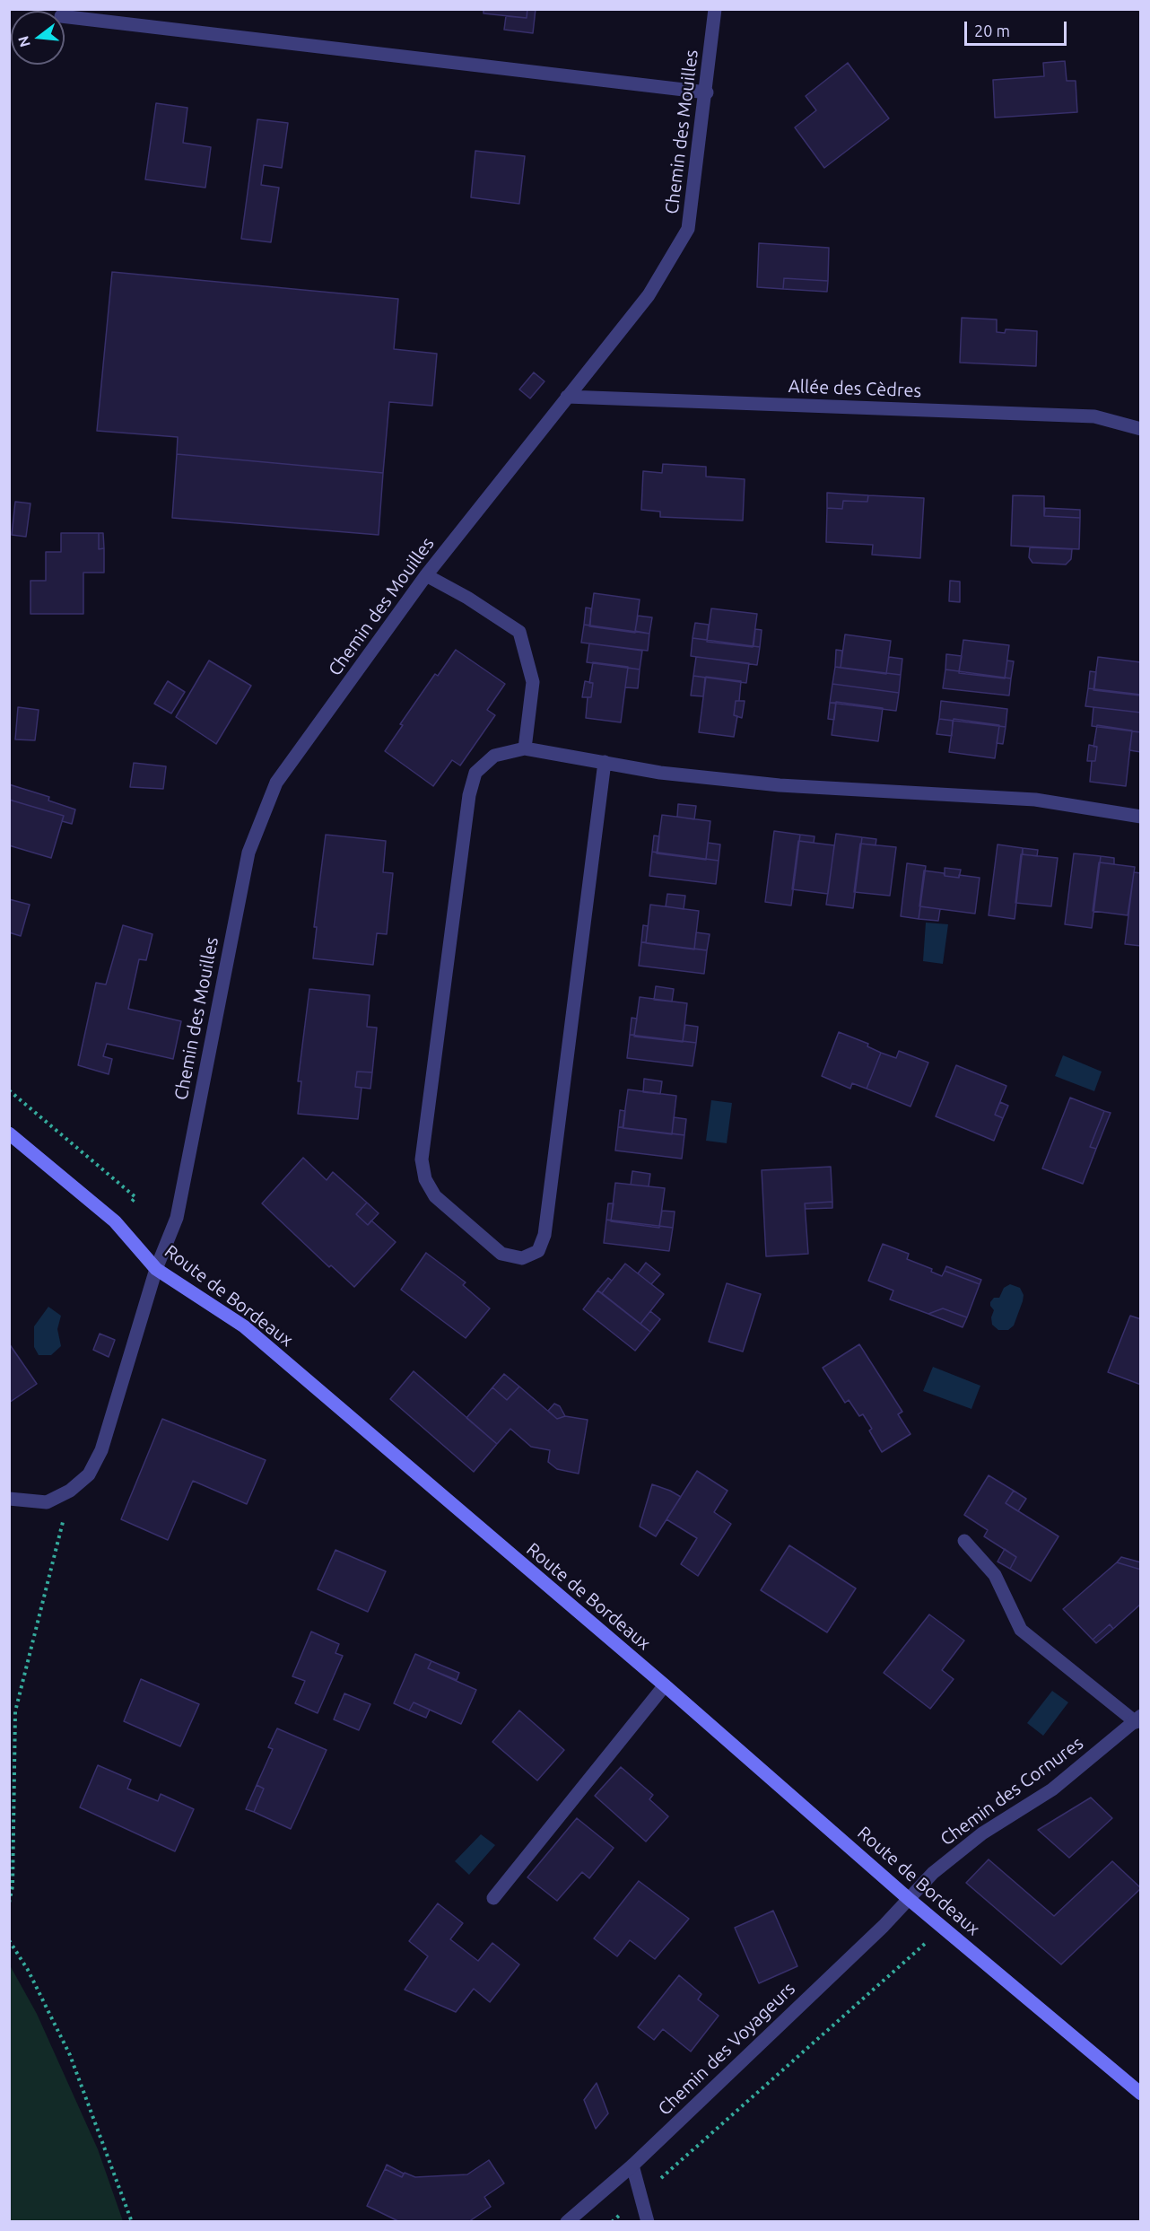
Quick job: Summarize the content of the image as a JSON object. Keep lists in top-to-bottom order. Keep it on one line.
{"streets":{"main road":["Route de Bordeaux"],"street":["Chemin des Mouilles","Allée des Cèdres","Chemin des Cornures","Chemin des Voyageurs"]},"crossings":[["Chemin des Mouilles","Allée des Cèdres"],["Chemin des Mouilles","Route de Bordeaux"],["Route de Bordeaux","Chemin des Cornures"],["Route de Bordeaux","Chemin des Voyageurs"],["Chemin des Cornures","Chemin des Voyageurs"]],"scale_bar":"20 m","north":"left"}
